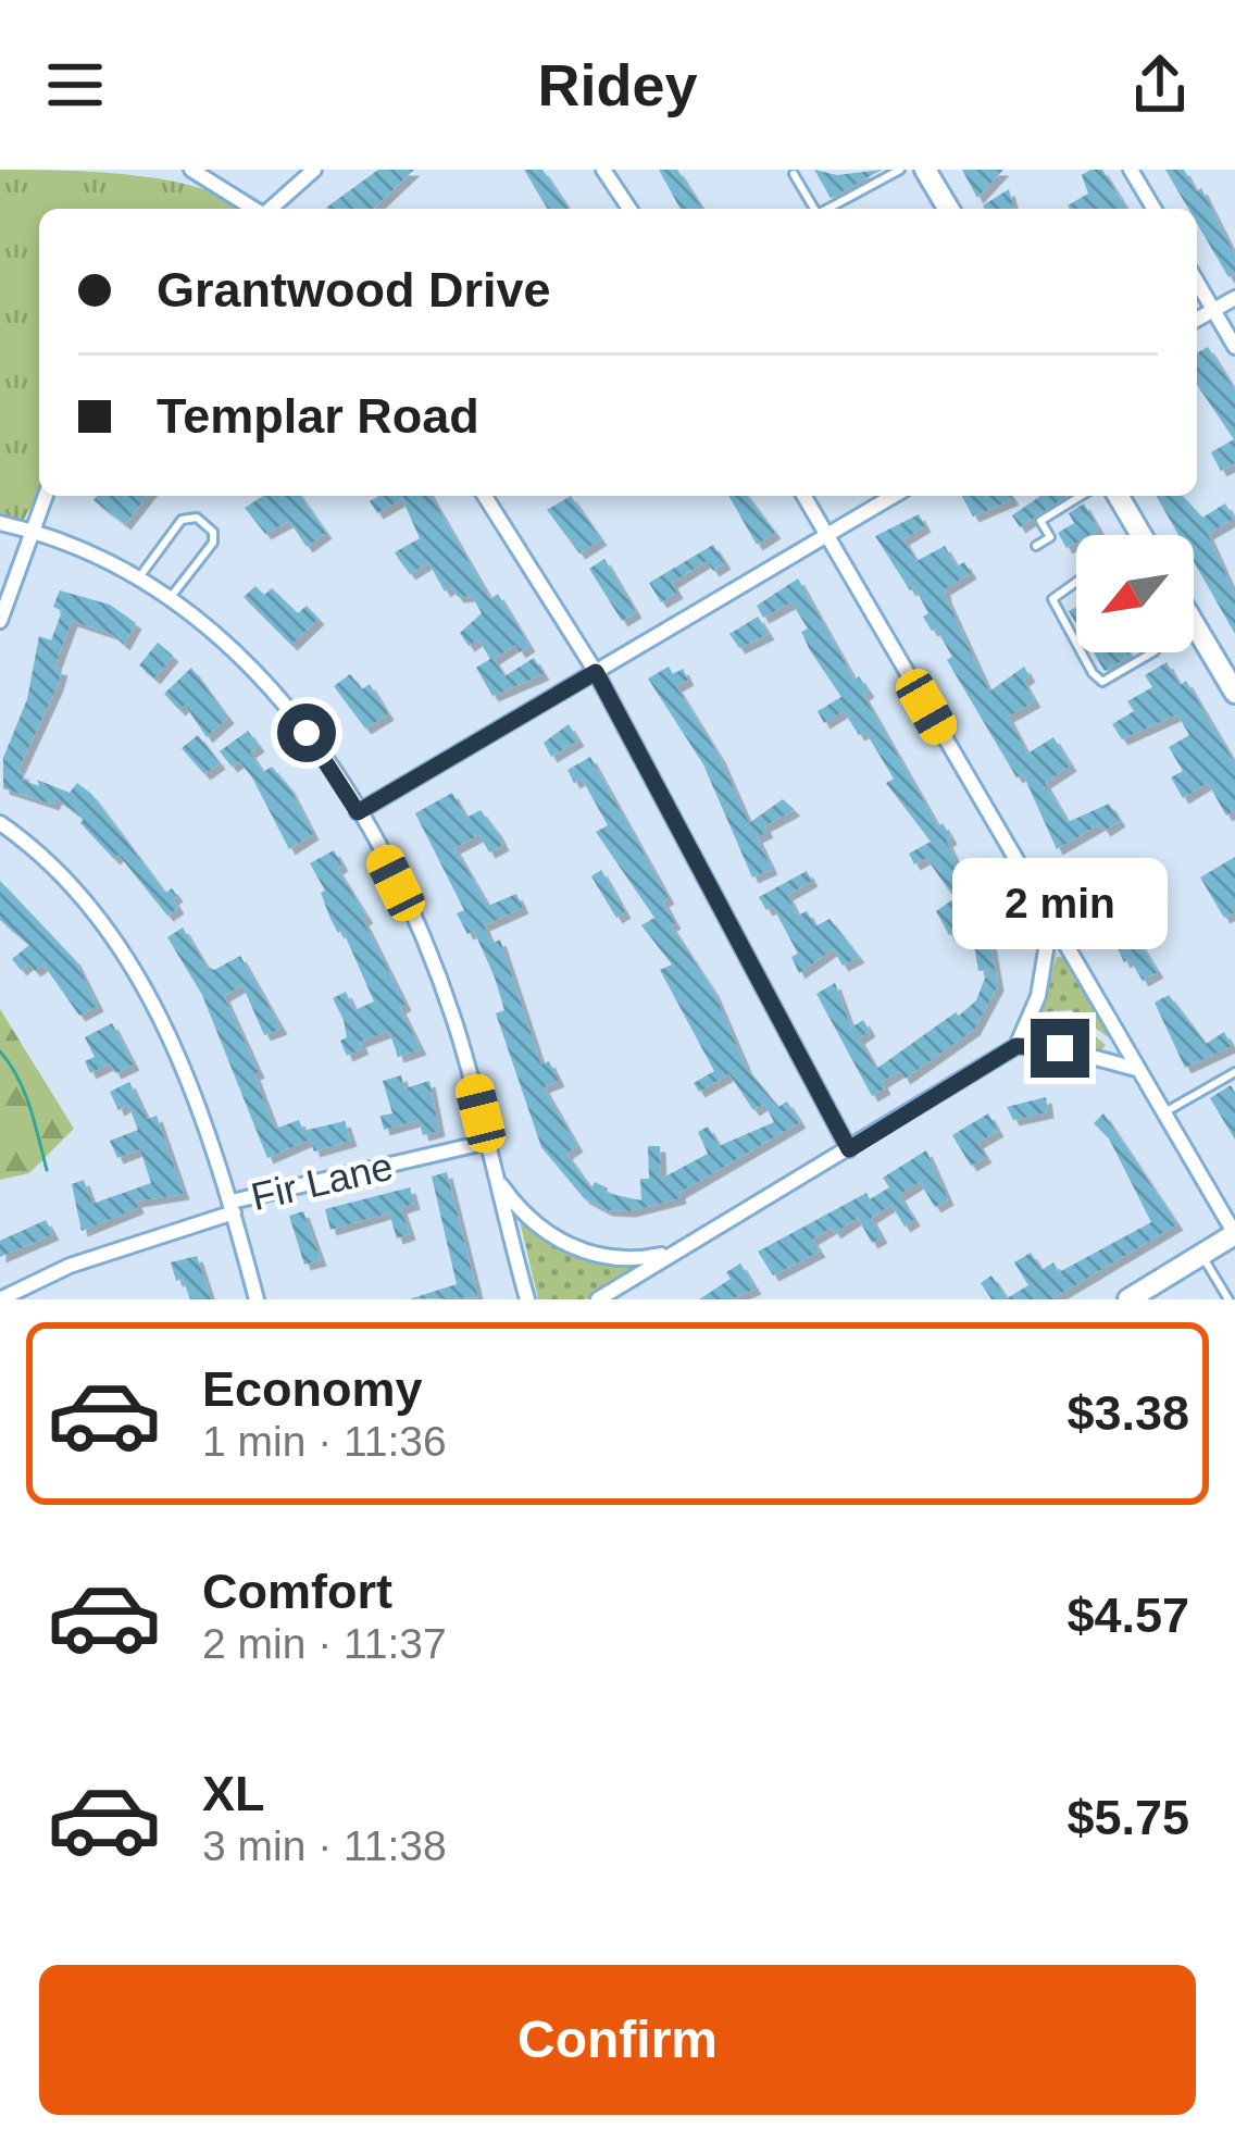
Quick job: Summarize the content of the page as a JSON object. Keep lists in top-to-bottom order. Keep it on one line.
{"streets":{"street":["Fir Lane"]},"north":"bottom left","page":{"header":"Ridey","banner":["Grantwood Drive","Templar Road"],"bubble":"2 min","list":[{"name":"Economy","note":"1 min · 11:36","value":"$3.38"},{"name":"Comfort","note":"2 min · 11:37","value":"$4.57"},{"name":"XL","note":"3 min · 11:38","value":"$5.75"}],"buttons":"Confirm"}}
